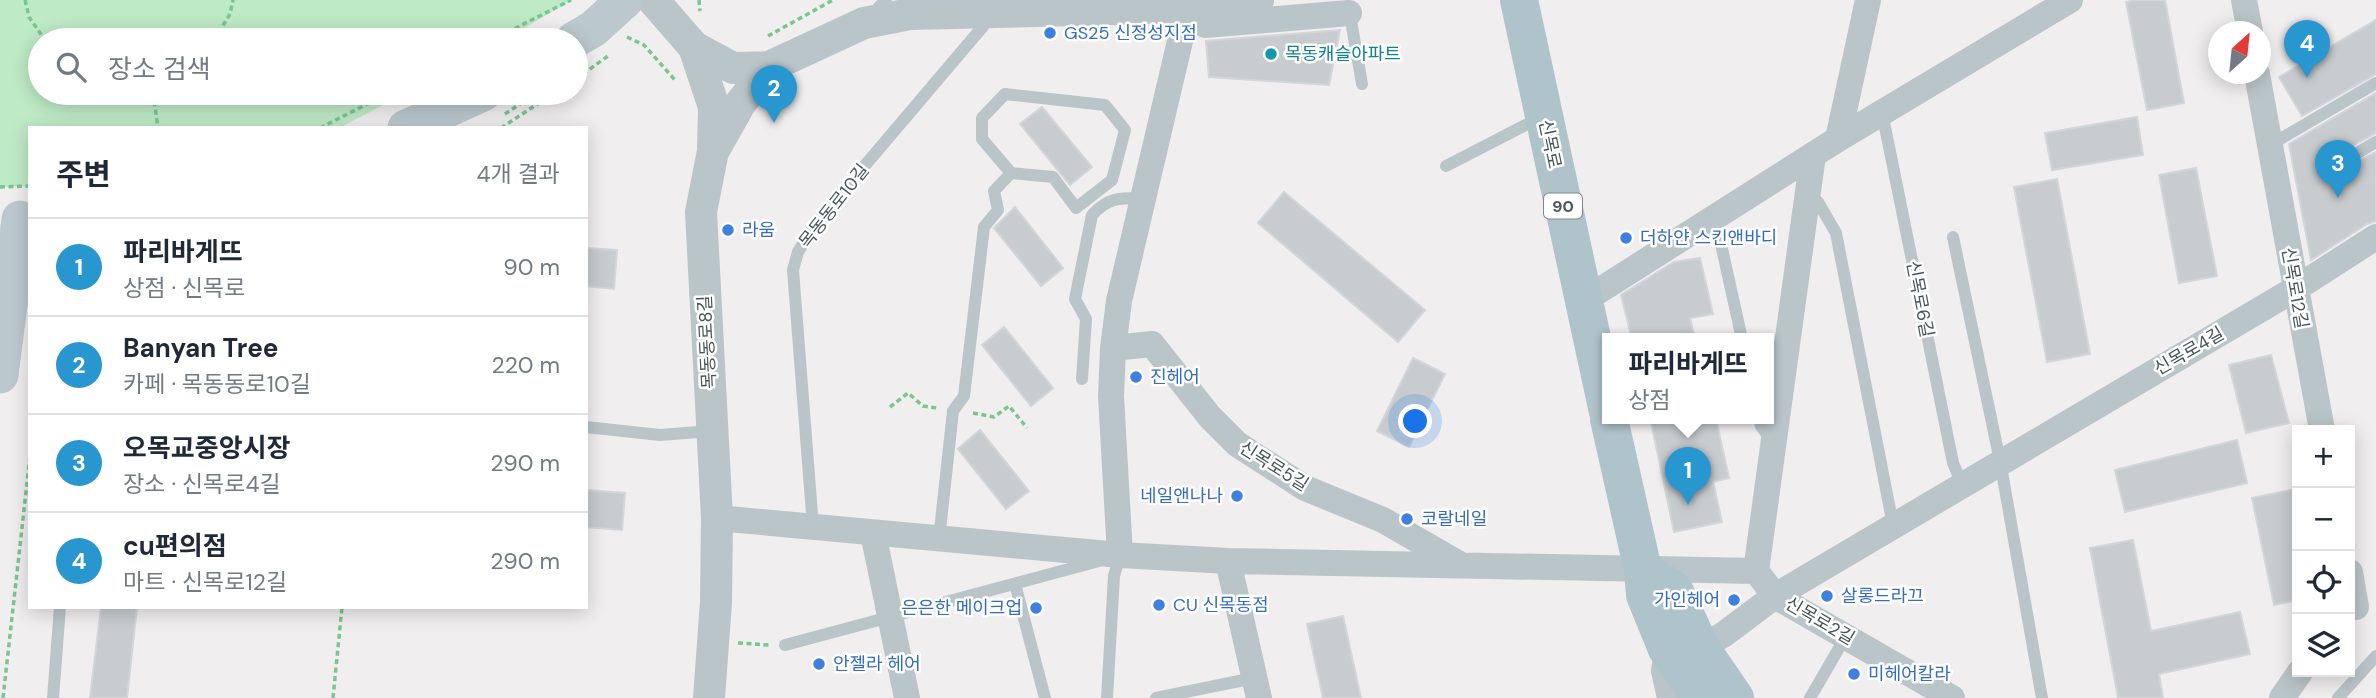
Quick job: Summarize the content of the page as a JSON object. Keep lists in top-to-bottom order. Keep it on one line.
{"streets":{"main road":["신목로","90"],"street":["신목로12길","목동동로8길","신목로4길","신목로5길","신목로2길"],"lane":["목동동로10길","신목로6길"]},"crossings":[["목동동로10길","신목로5길"],["신목로12길","신목로4길"],["신목로6길","신목로4길"],["목동동로8길","신목로5길"],["신목로4길","신목로2길"]],"places":["GS25 신정성지점","목동캐슬아파트","라움","더하얀 스킨앤바디","진헤어","네일앤나나","코랄네일","살롱드라끄","가인헤어","CU 신목동점","은은한 메이크업","안젤라 헤어","미헤어칼라"],"north":"top right","page":{"pins":["4","2","3","1"],"search":"장소 검색","heading":["주변","4개 결과"],"list":[{"mark":"1","name":"파리바게뜨","note":"상점 · 신목로","value":"90 m"},{"mark":"2","name":"Banyan Tree","note":"카페 · 목동동로10길","value":"220 m"},{"mark":"3","name":"오목교중앙시장","note":"장소 · 신목로4길","value":"290 m"},{"mark":"4","name":"cu편의점","note":"마트 · 신목로12길","value":"290 m"}],"popup":["파리바게뜨","상점"],"map_buttons":["+","−"]}}
